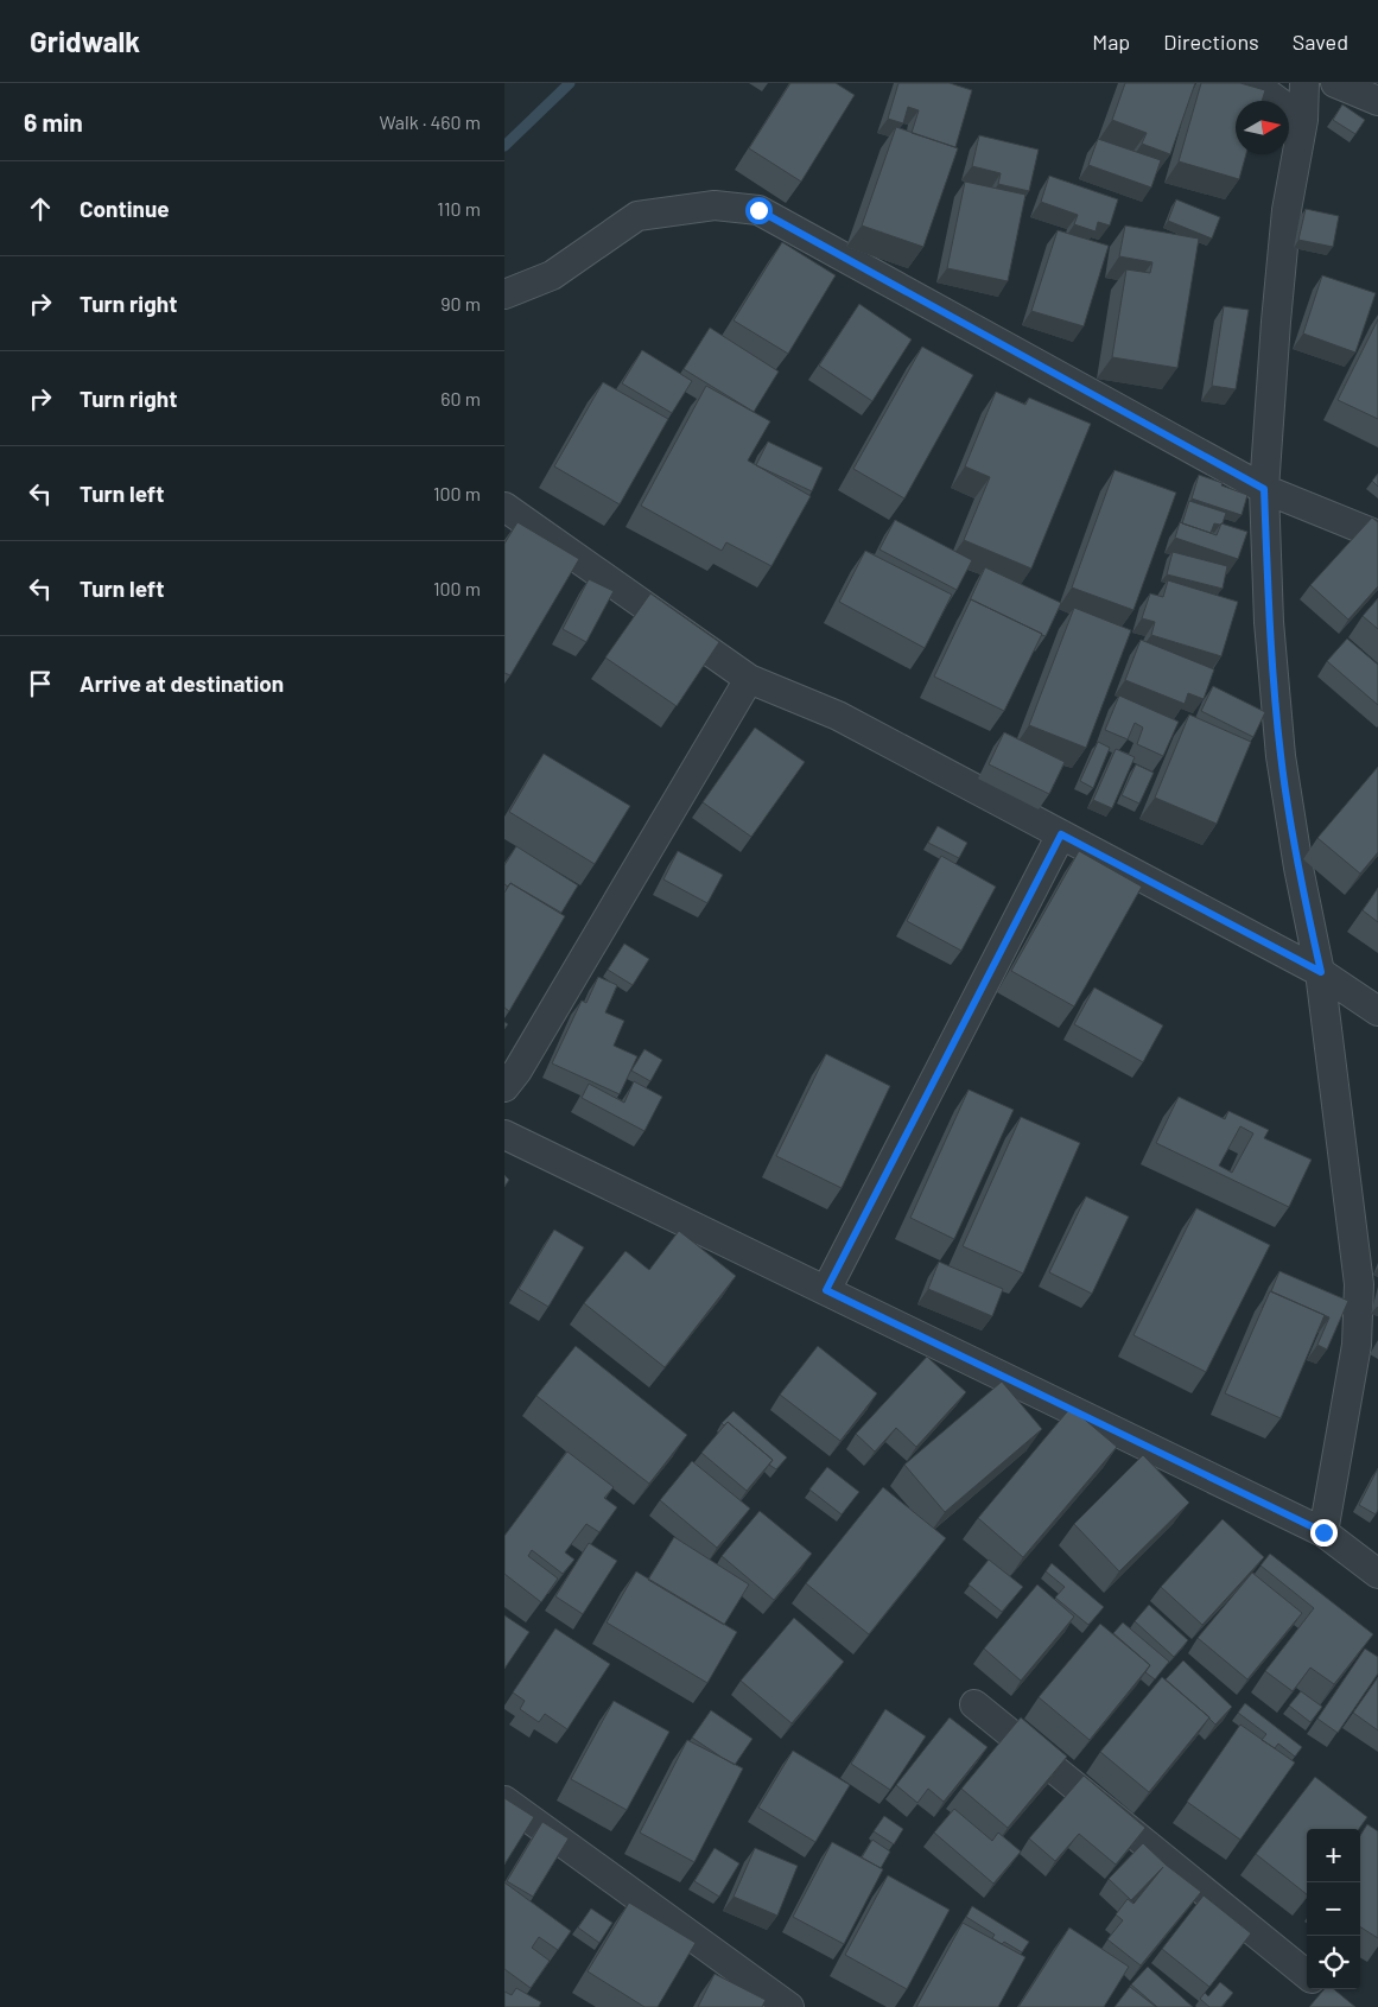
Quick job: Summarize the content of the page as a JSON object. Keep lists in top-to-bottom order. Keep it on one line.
{"north":"right","page":{"header":"Gridwalk","nav":["Map","Directions","Saved"],"heading":["6 min","Walk · 460 m"],"list":[["Continue","110 m"],["Turn right","90 m"],["Turn right","60 m"],["Turn left","100 m"],["Turn left","100 m"],"Arrive at destination"],"map_buttons":["+","−"]}}
